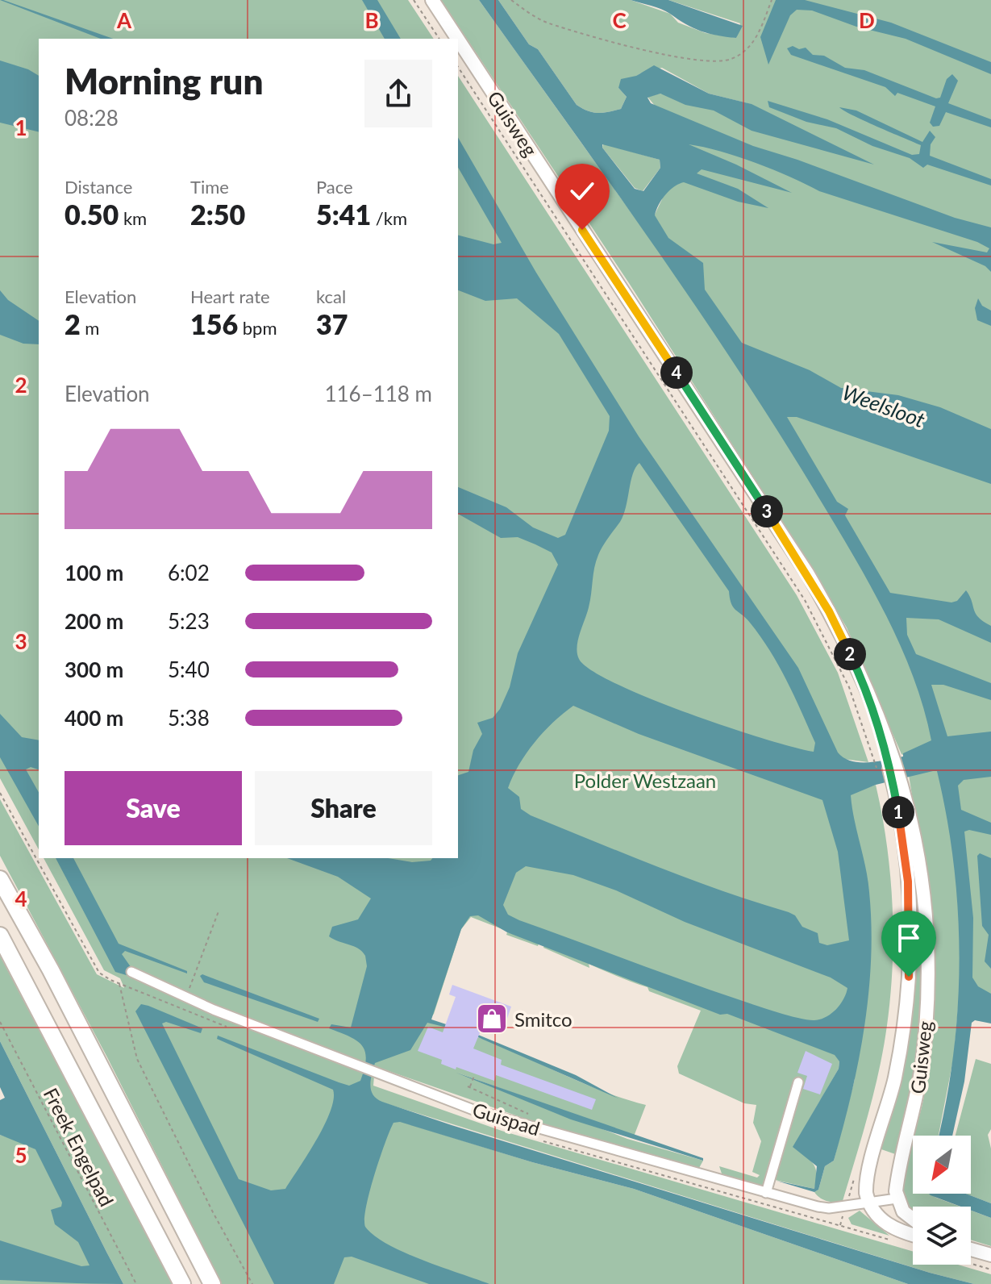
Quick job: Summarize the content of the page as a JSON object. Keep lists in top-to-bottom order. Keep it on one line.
{"streets":{"main road":["Guisweg"],"street":["Guispad"],"path":["Freek Engelpad"]},"crossings":[["Guisweg","Guispad"]],"water":["Weelsloot"],"parks":["Polder Westzaan"],"places":{"shop":["Smitco"]},"north":"bottom left","page":{"heading":["Morning run","08:28"],"stats":[["Distance","0.50 km"],["Time","2:50"],["Pace","5:41 /km"],["Elevation","2 m"],["Heart rate","156 bpm"],["kcal","37"]],"pins":["4","3","2","1"],"chart":["Elevation","116–118 m"],"list":[{"name":"100 m","note":"6:02"},{"name":"200 m","note":"5:23"},{"name":"300 m","note":"5:40"},{"name":"400 m","note":"5:38"}],"buttons":["Save","Share"]},"grid":{"columns":["A","B","C","D"],"rows":["1","2","3","4","5"]}}
